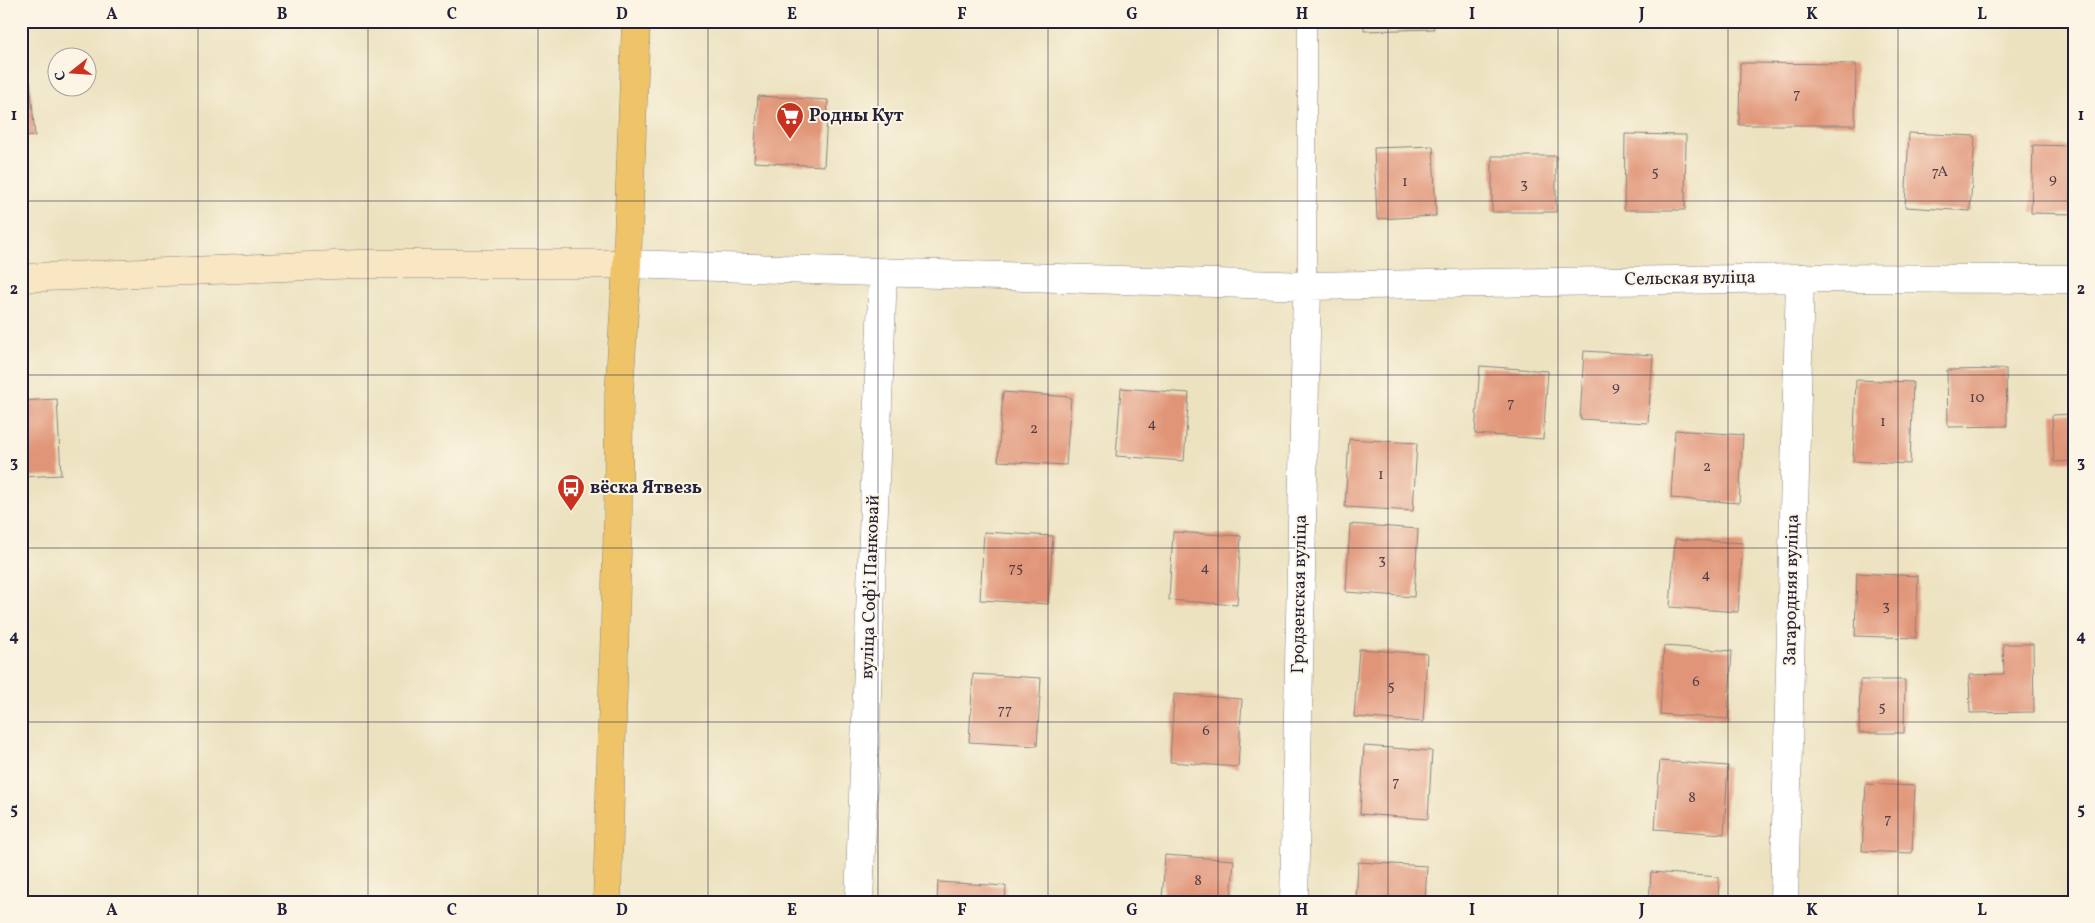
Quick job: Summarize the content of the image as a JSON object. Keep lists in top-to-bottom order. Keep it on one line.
{"streets":{"street":["Сельская вуліца","вуліца Софʼі Панковай","Загародняя вуліца","Гродзенская вуліца"]},"crossings":[["Сельская вуліца","вуліца Софʼі Панковай"],["Сельская вуліца","Загародняя вуліца"],["Сельская вуліца","Гродзенская вуліца"]],"places":{"supermarket":["Родны Кут"],"bus stop":["вёска Ятвезь"]},"house_numbers":["7","5","7А","9","1","3","9","10","7","1","4","2","2","1","3","75","4","4","3","6","5","5","77","6","7","8","7","8"],"north":"left","grid":{"columns":["A","B","C","D","E","F","G","H","I","J","K","L"],"rows":["1","2","3","4","5"]}}
